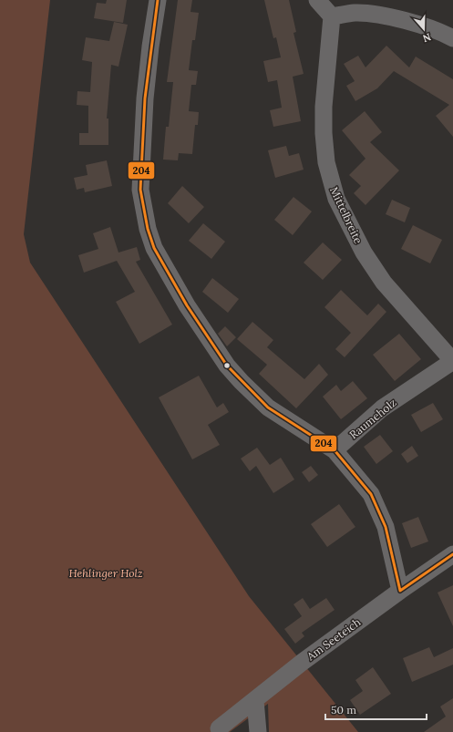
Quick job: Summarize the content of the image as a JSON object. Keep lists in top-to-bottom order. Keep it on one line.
{"streets":{"street":["Mittelbreite","Raumeholz","Am Seeteich"]},"crossings":[["Mittelbreite","Raumeholz"]],"parks":["Hehlinger Holz"],"lines":["transit line 204"],"scale_bar":"50 m","north":"bottom"}
